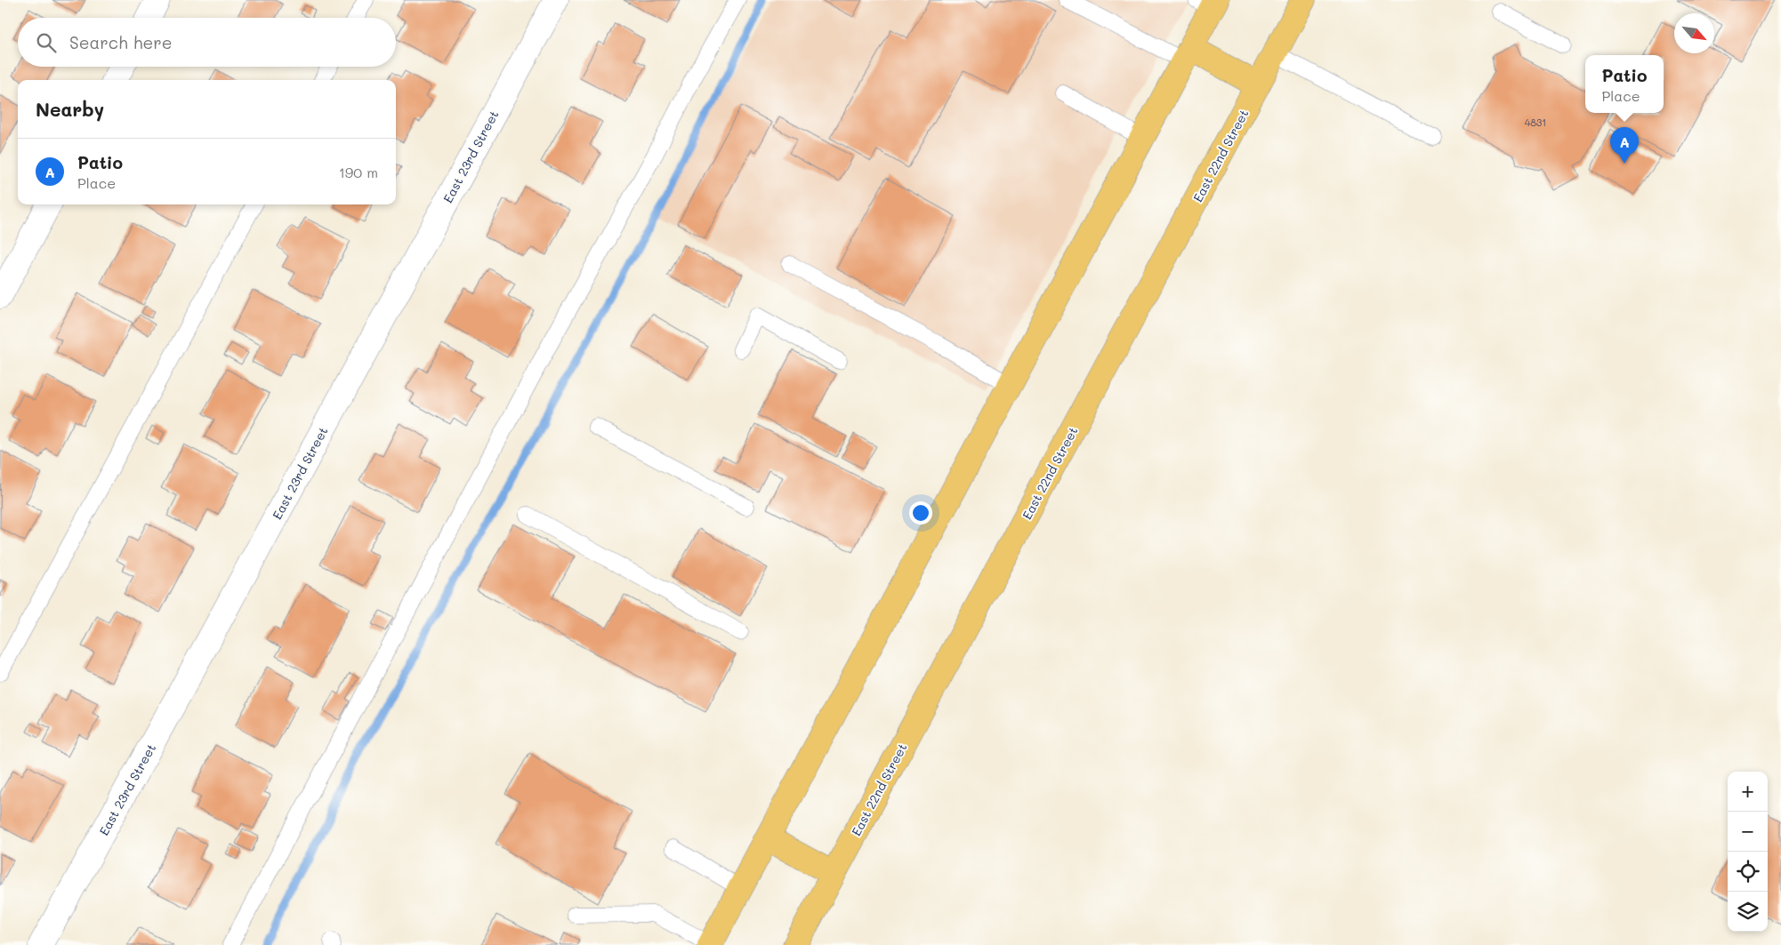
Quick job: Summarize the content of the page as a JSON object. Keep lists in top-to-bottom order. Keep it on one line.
{"streets":{"main road":["East 22nd Street"],"street":["East 23rd Street"]},"house_numbers":["4831"],"north":"bottom right","page":{"search":"Search here","popup":["Patio","Place"],"heading":"Nearby","pins":"A","list":[{"mark":"A","name":"Patio","note":"Place","value":"190 m"}],"map_buttons":["+","−"]}}
